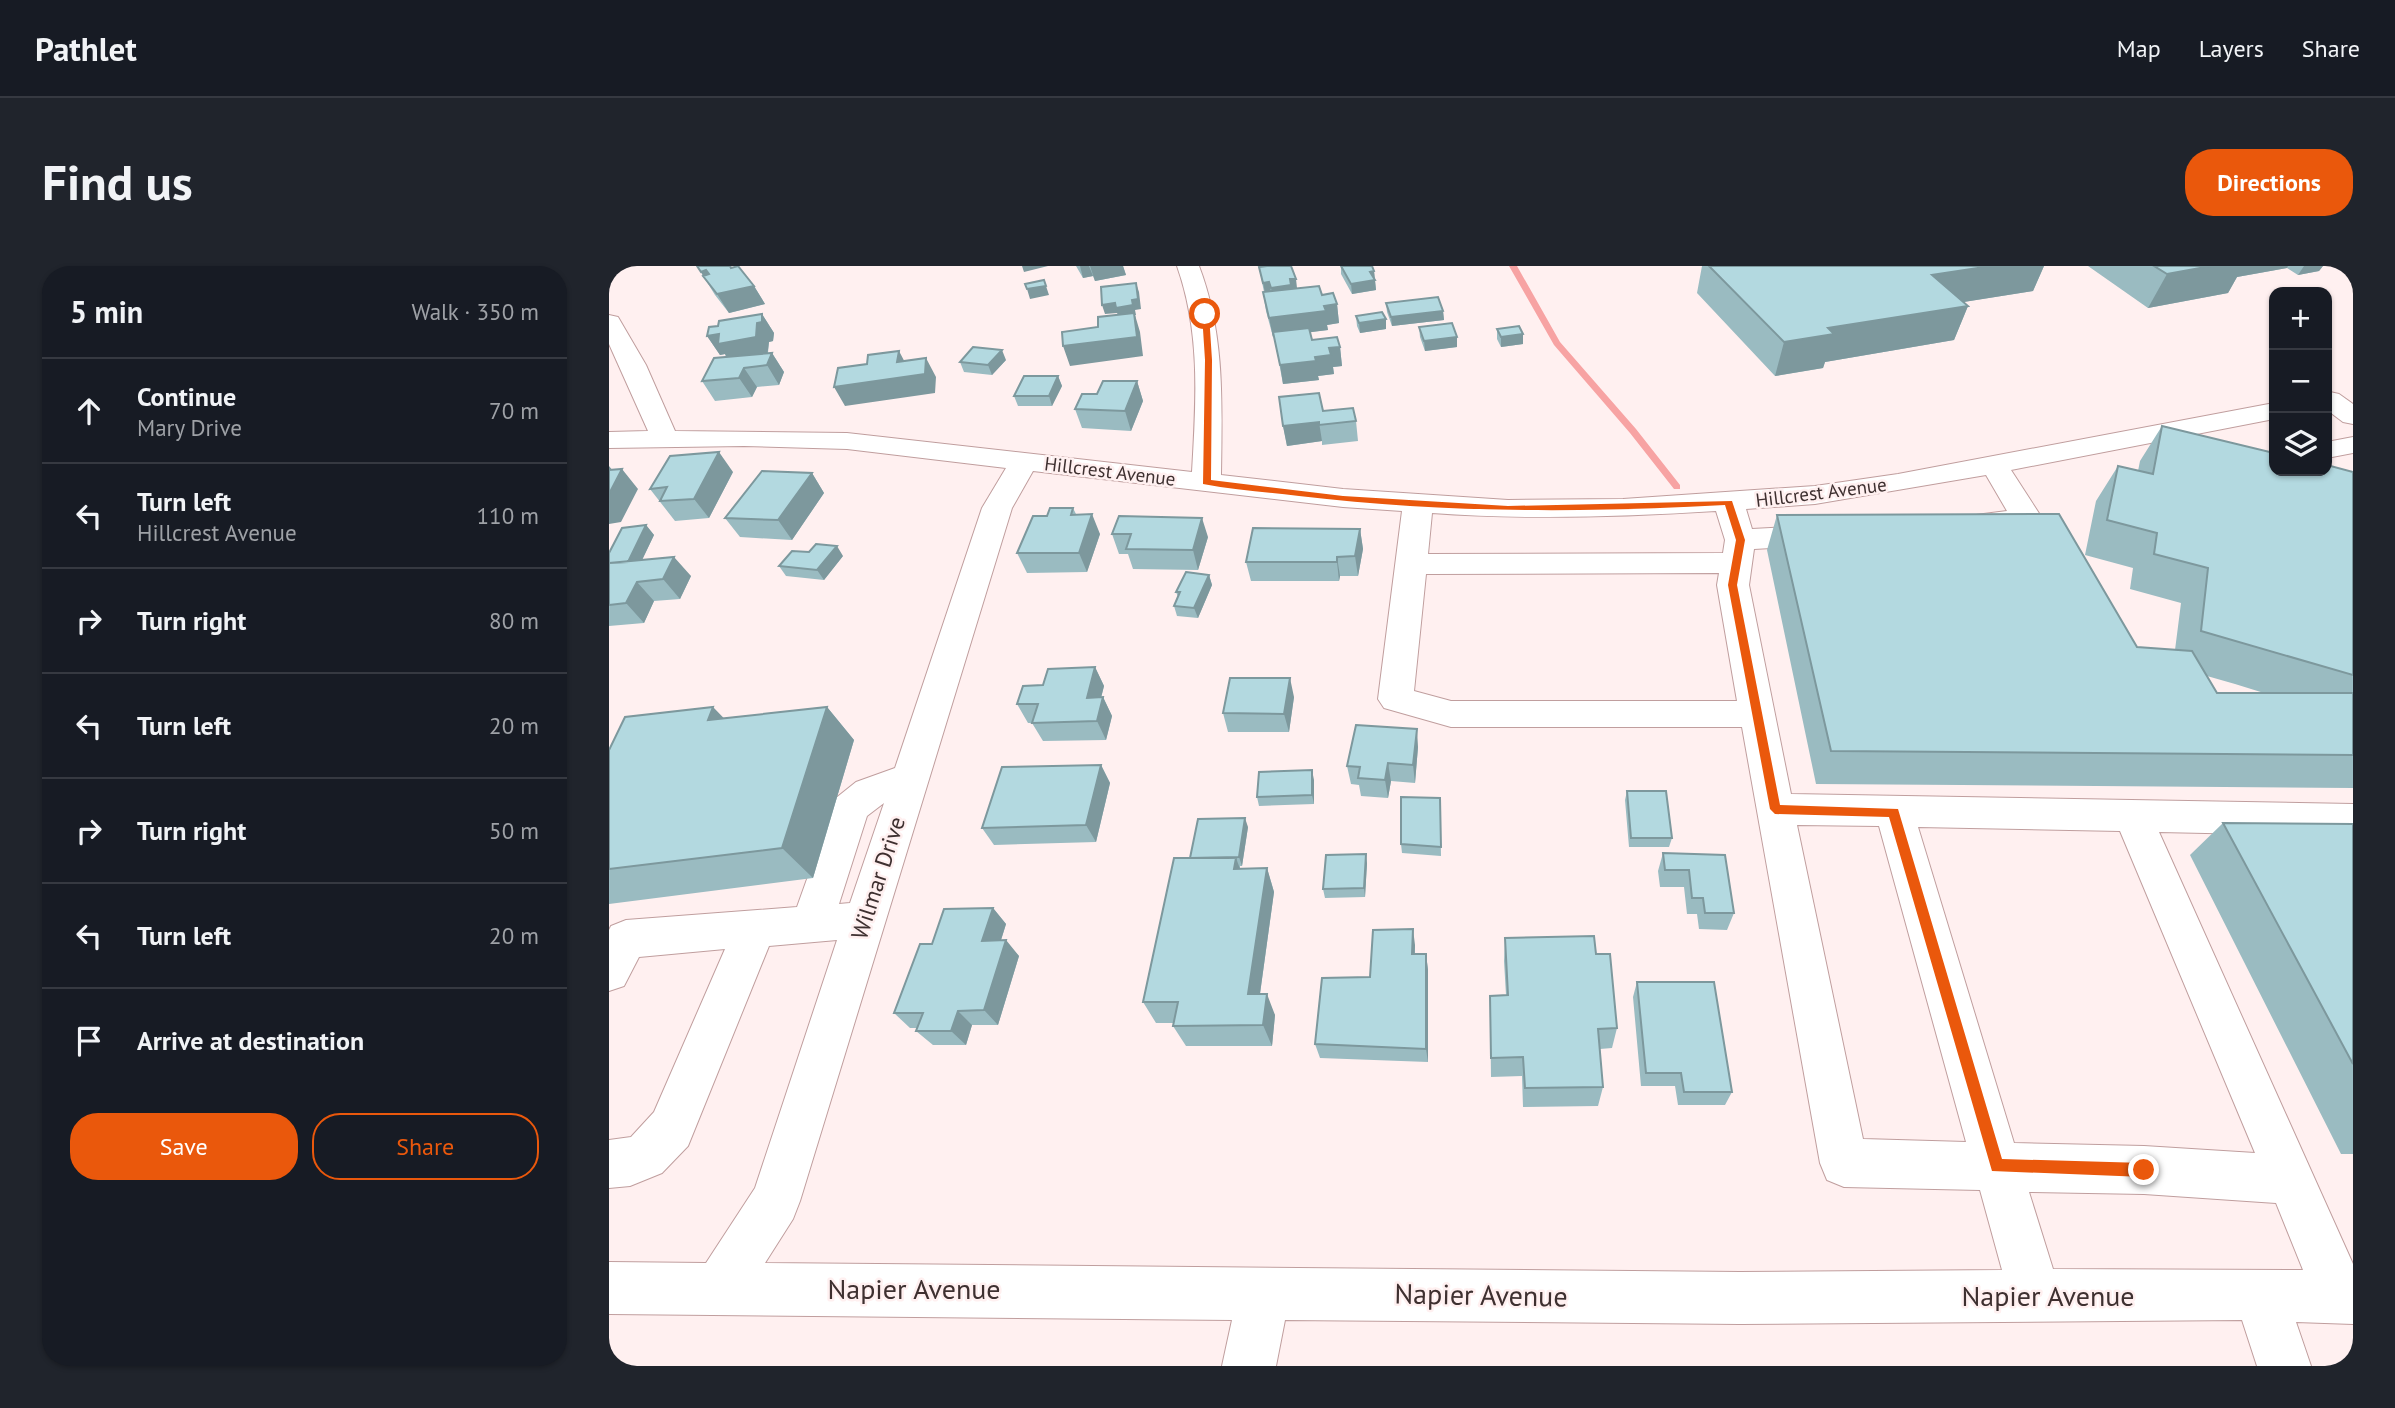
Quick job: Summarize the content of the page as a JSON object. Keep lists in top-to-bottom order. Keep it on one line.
{"streets":{"street":["Hillcrest Avenue","Wilmar Drive","Napier Avenue"]},"crossings":[["Hillcrest Avenue","Wilmar Drive"],["Wilmar Drive","Napier Avenue"]],"page":{"header":"Pathlet","nav":["Map","Layers","Share"],"buttons":["Directions",["Save","Share"]],"title":"Find us","heading":["5 min","Walk · 350 m"],"map_buttons":["+","−"],"list":[["Continue","Mary Drive","70 m"],["Turn left","Hillcrest Avenue","110 m"],["Turn right","80 m"],["Turn left","20 m"],["Turn right","50 m"],["Turn left","20 m"],"Arrive at destination"]}}
